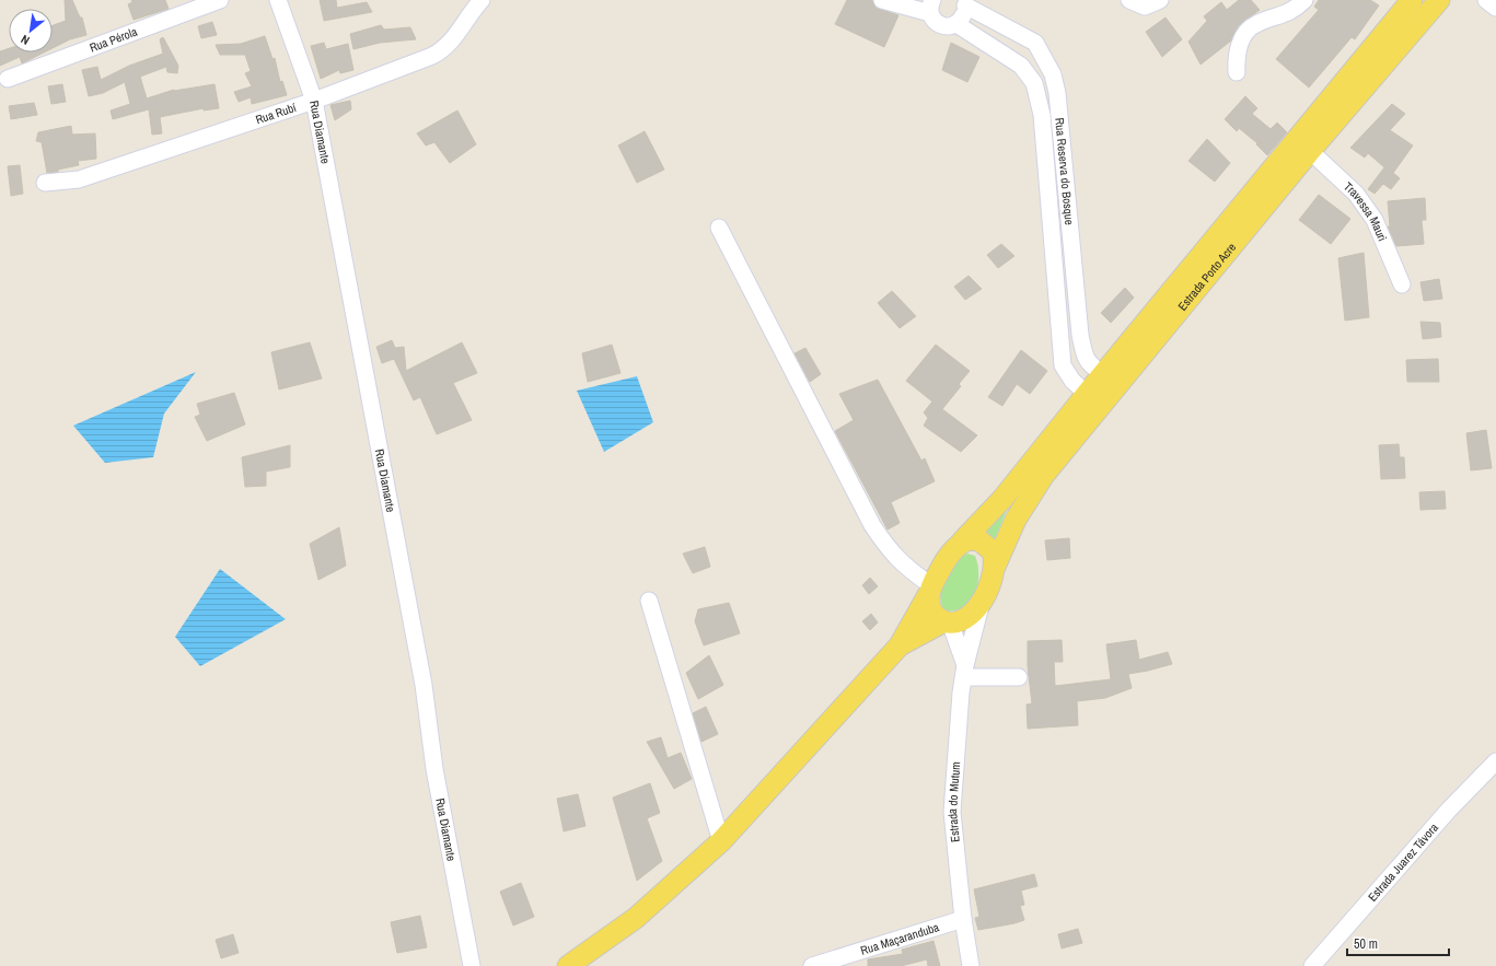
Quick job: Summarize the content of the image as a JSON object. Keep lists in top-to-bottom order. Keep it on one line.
{"streets":{"main road":["Estrada Porto Acre"],"street":["Rua Pérola","Rua Rubí","Rua Diamante","Rua Reserva do Bosque","Travessa Mauri","Estrada do Mutum","Estrada Juarez Távora","Rua Maçaranduba"]},"crossings":[["Rua Rubí","Rua Diamante"],["Rua Reserva do Bosque","Estrada Porto Acre"],["Travessa Mauri","Estrada Porto Acre"],["Estrada Porto Acre","Estrada do Mutum"],["Estrada do Mutum","Rua Maçaranduba"]],"scale_bar":"50 m","north":"bottom left"}
